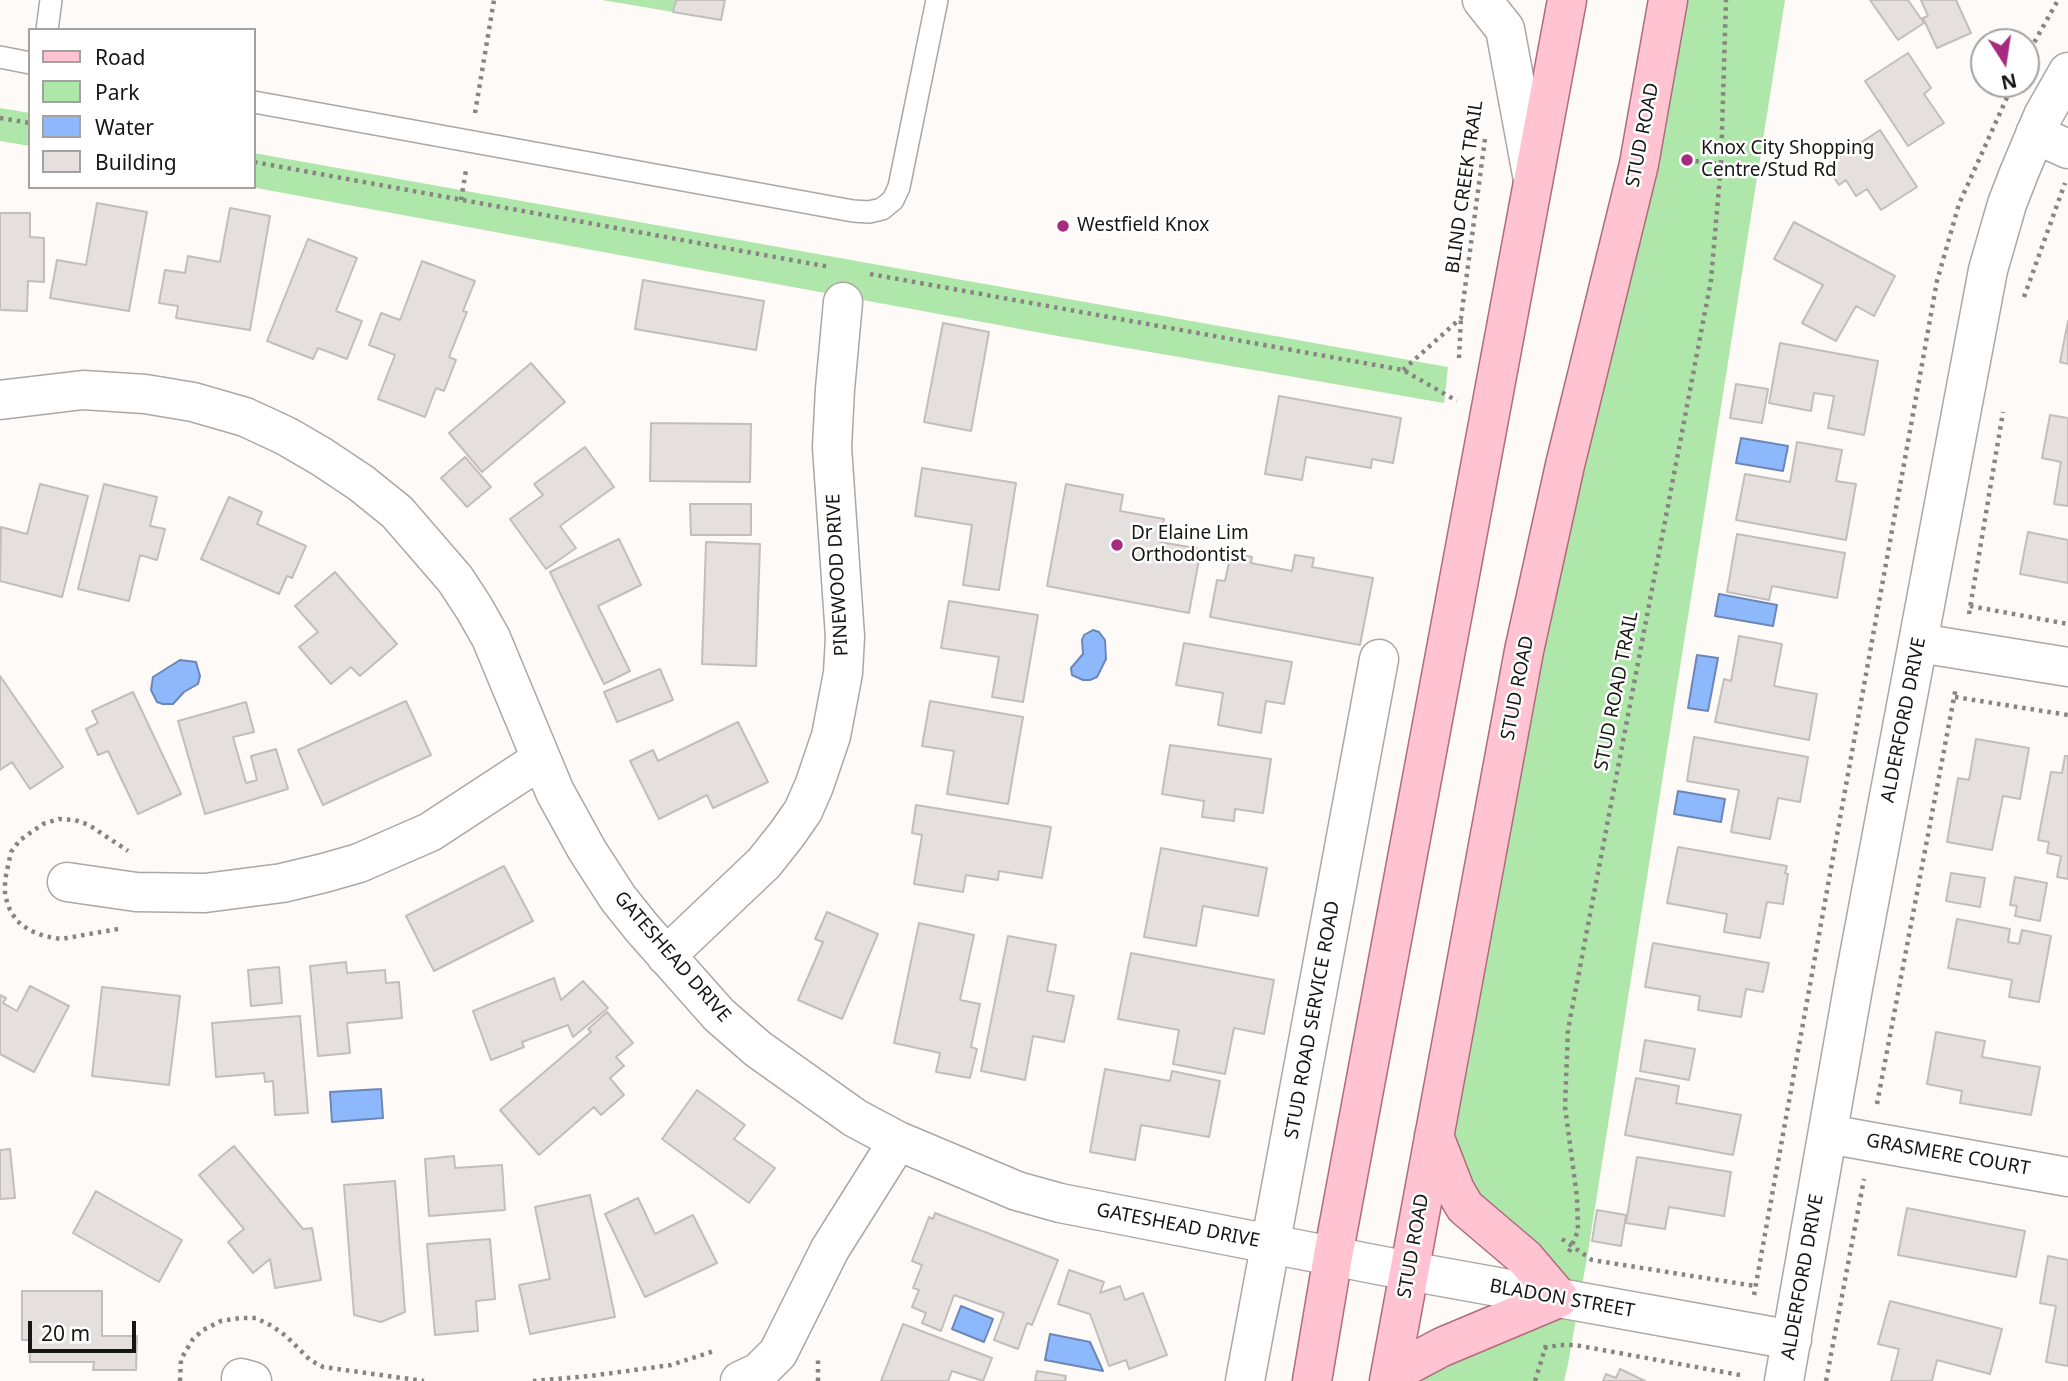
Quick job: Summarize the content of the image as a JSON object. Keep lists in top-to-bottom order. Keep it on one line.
{"streets":{"main road":["STUD ROAD"],"street":["PINEWOOD DRIVE","ALDERFORD DRIVE","GATESHEAD DRIVE","STUD ROAD SERVICE ROAD","GRASMERE COURT","BLADON STREET"],"path":["BLIND CREEK TRAIL","STUD ROAD TRAIL"]},"crossings":[["STUD ROAD","BLADON STREET"],["PINEWOOD DRIVE","GATESHEAD DRIVE"],["STUD ROAD TRAIL","BLADON STREET"],["ALDERFORD DRIVE","GRASMERE COURT"],["ALDERFORD DRIVE","BLADON STREET"],["GATESHEAD DRIVE","STUD ROAD SERVICE ROAD"],["GATESHEAD DRIVE","BLADON STREET"]],"places":["Knox City Shopping Centre/Stud Rd","Westfield Knox","Dr Elaine Lim Orthodontist"],"legend":["Road","Park","Water","Building"],"scale_bar":"20 m","north":"bottom"}
